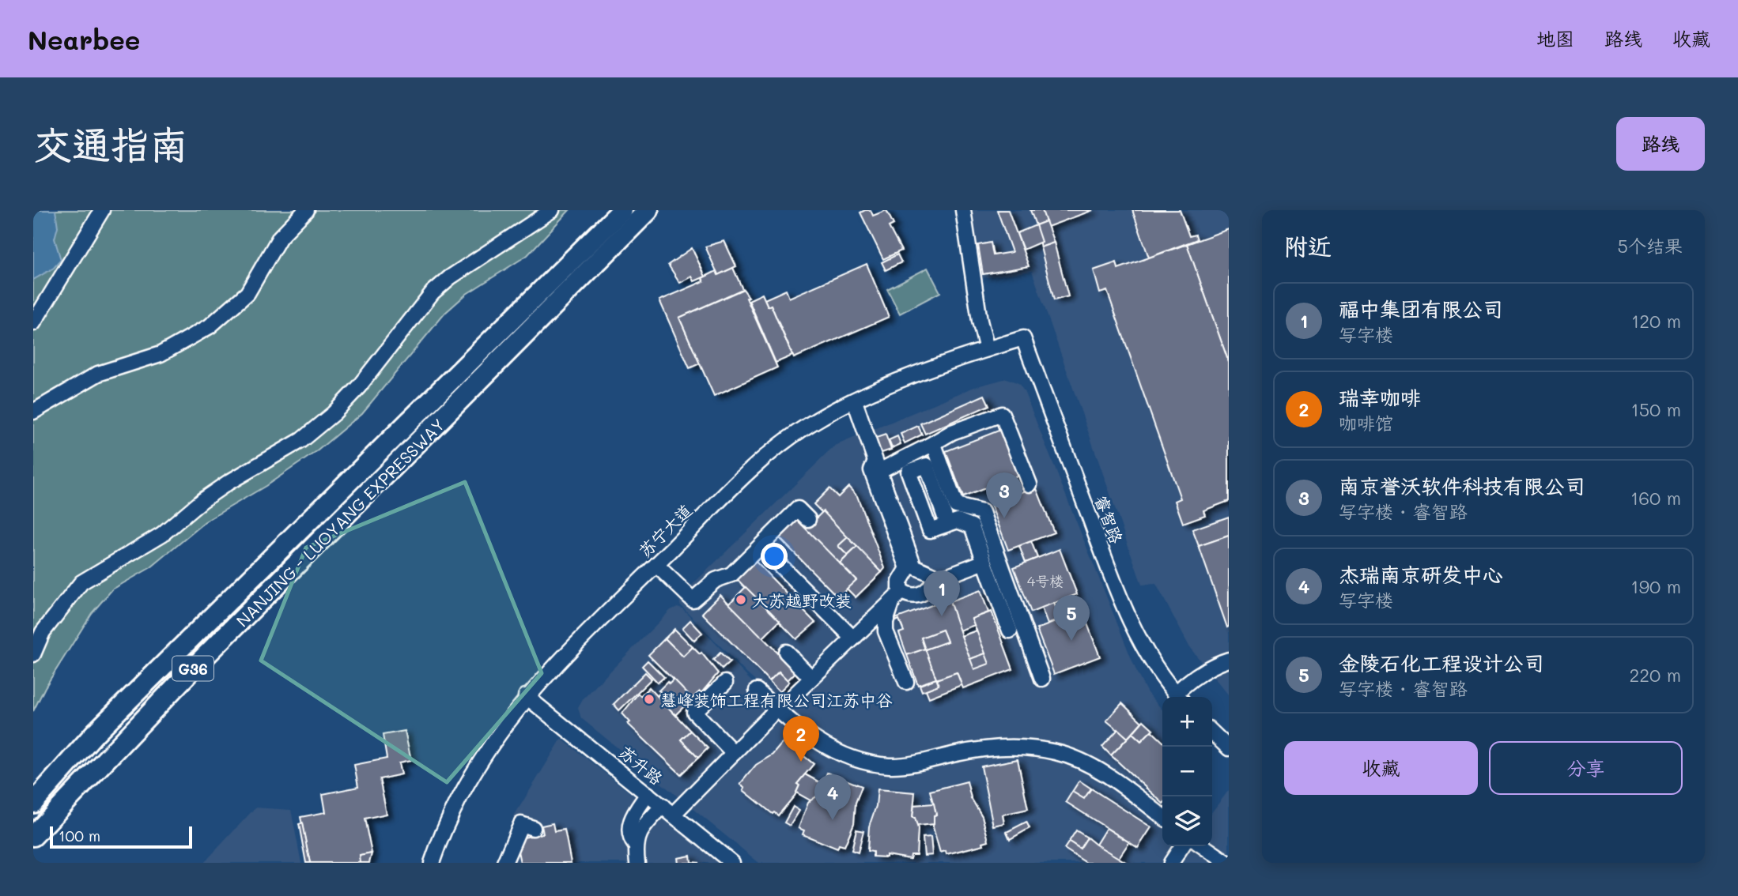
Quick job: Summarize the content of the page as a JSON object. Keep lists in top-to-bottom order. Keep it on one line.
{"streets":{"highway":["NANJING - LUOYANG EXPRESSWAY","G36"],"street":["睿智路","苏宁大道","苏升路"]},"crossings":[["睿智路","苏宁大道"],["苏宁大道","苏升路"]],"places":["大苏越野改装","慧峰装饰工程有限公司江苏中谷"],"house_numbers":["4号楼"],"scale_bar":"100 m","page":{"header":"Nearbee","nav":["地图","路线","收藏"],"buttons":["路线",["收藏","分享"]],"title":"交通指南","heading":["附近","5个结果"],"list":[{"mark":"1","name":"福中集团有限公司","note":"写字楼","value":"120 m"},{"mark":"2","name":"瑞幸咖啡","note":"咖啡馆","value":"150 m"},{"mark":"3","name":"南京誉沃软件科技有限公司","note":"写字楼 · 睿智路","value":"160 m"},{"mark":"4","name":"杰瑞南京研发中心","note":"写字楼","value":"190 m"},{"mark":"5","name":"金陵石化工程设计公司","note":"写字楼 · 睿智路","value":"220 m"}],"pins":["3","1","5","2","4"],"map_buttons":["+","−"],"scale":"100 m"}}
